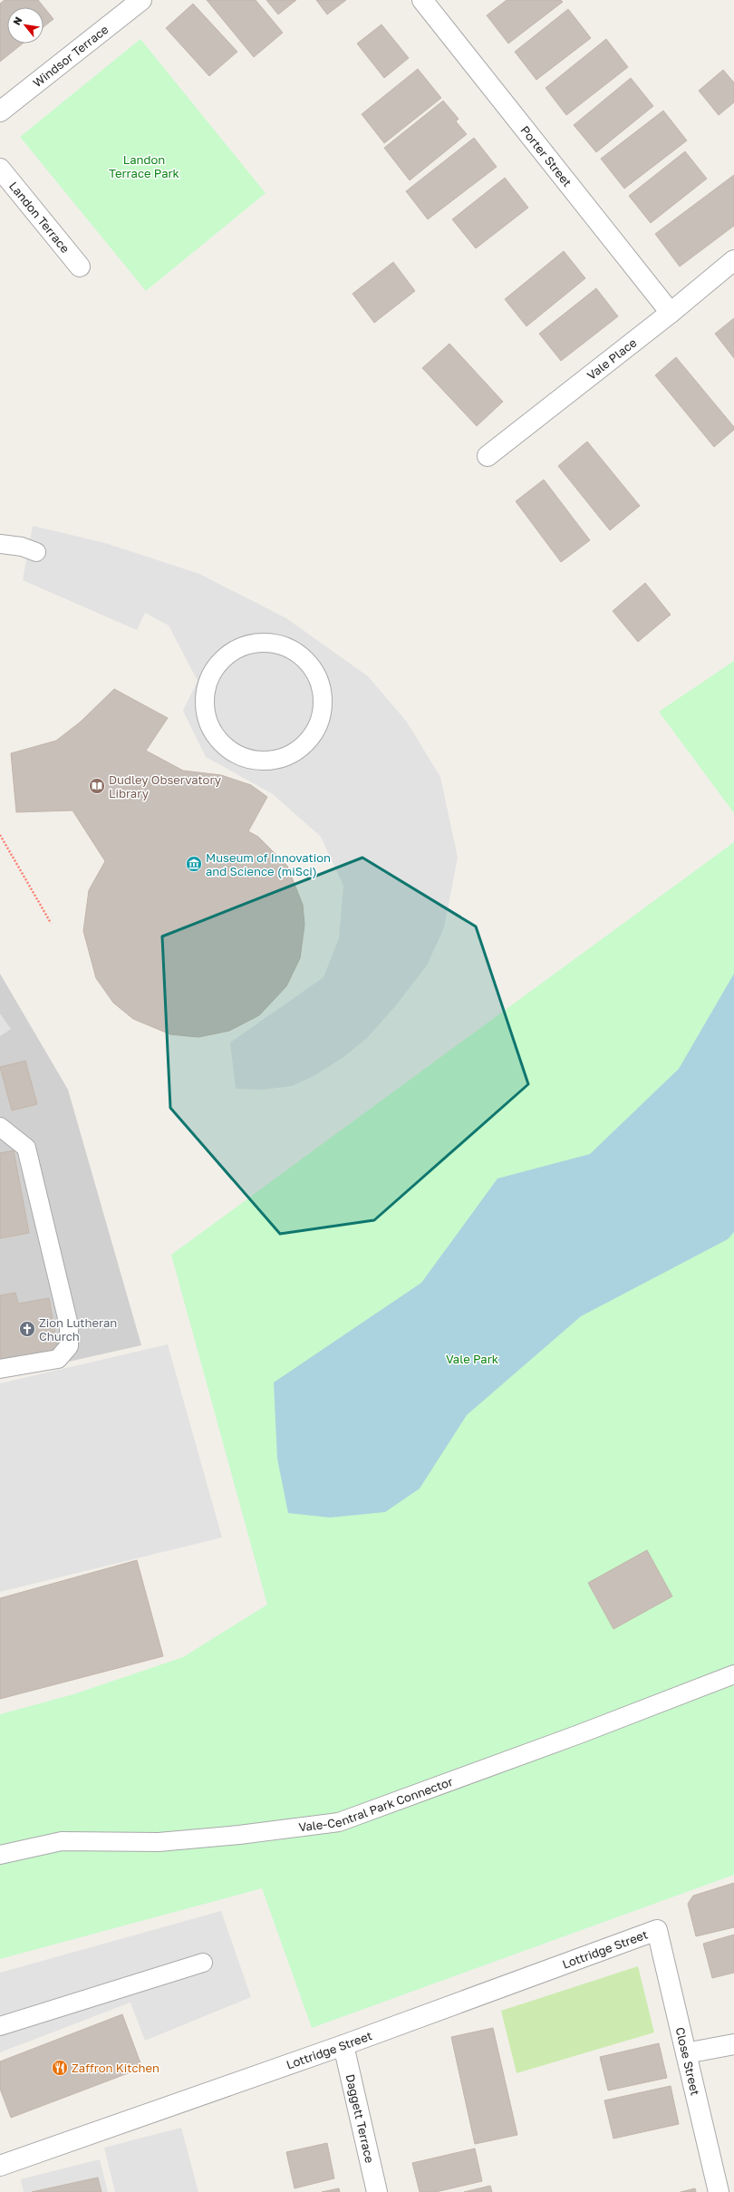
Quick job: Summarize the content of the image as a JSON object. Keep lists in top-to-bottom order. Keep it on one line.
{"streets":{"street":["Windsor Terrace","Porter Street","Landon Terrace","Vale Place","Lottridge Street","Close Street","Daggett Terrace"],"lane":["Vale-Central Park Connector"]},"crossings":[["Porter Street","Vale Place"],["Lottridge Street","Close Street"],["Lottridge Street","Daggett Terrace"]],"parks":["Landon Terrace Park","Vale Park"],"places":{"library":["Dudley Observatory Library"],"museum":["Museum of Innovation and Science (miSci)"],"church":["Zion Lutheran Church"],"restaurant":["Zaffron Kitchen"]},"north":"top left"}
